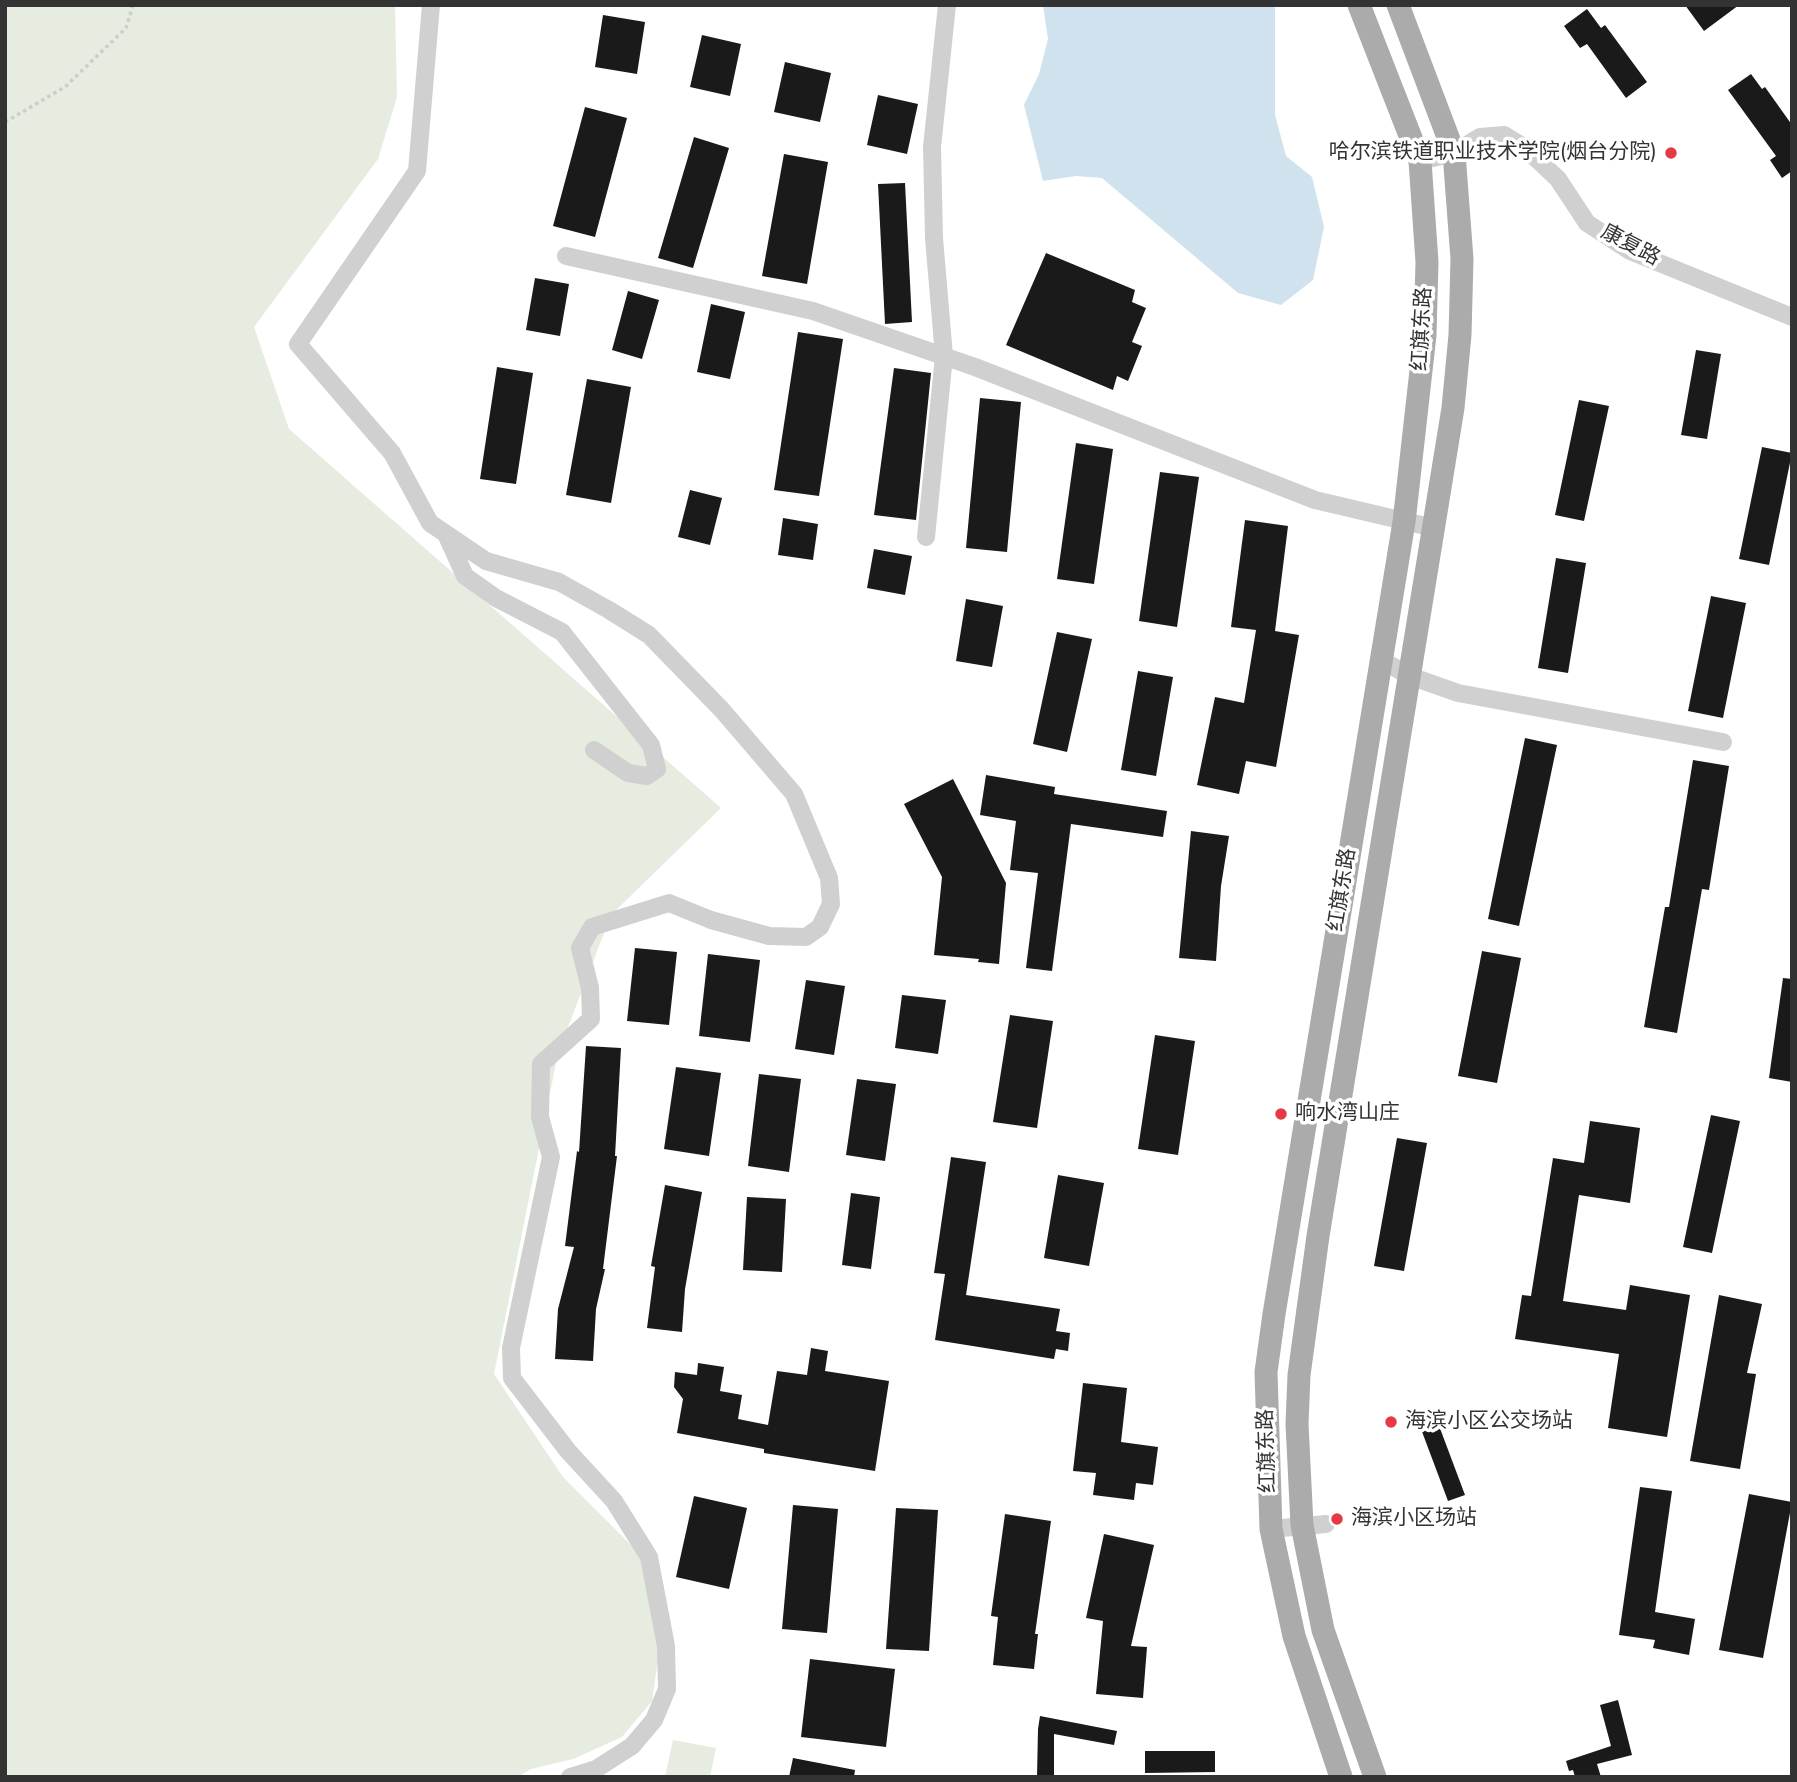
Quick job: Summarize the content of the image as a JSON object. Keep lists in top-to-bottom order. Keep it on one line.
{"streets":{"main road":["红旗东路"],"street":["康复路"]},"crossings":[["康复路","红旗东路"]],"places":["哈尔滨铁道职业技术学院(烟台分院)","响水湾山庄","海滨小区公交场站","海滨小区场站"]}
